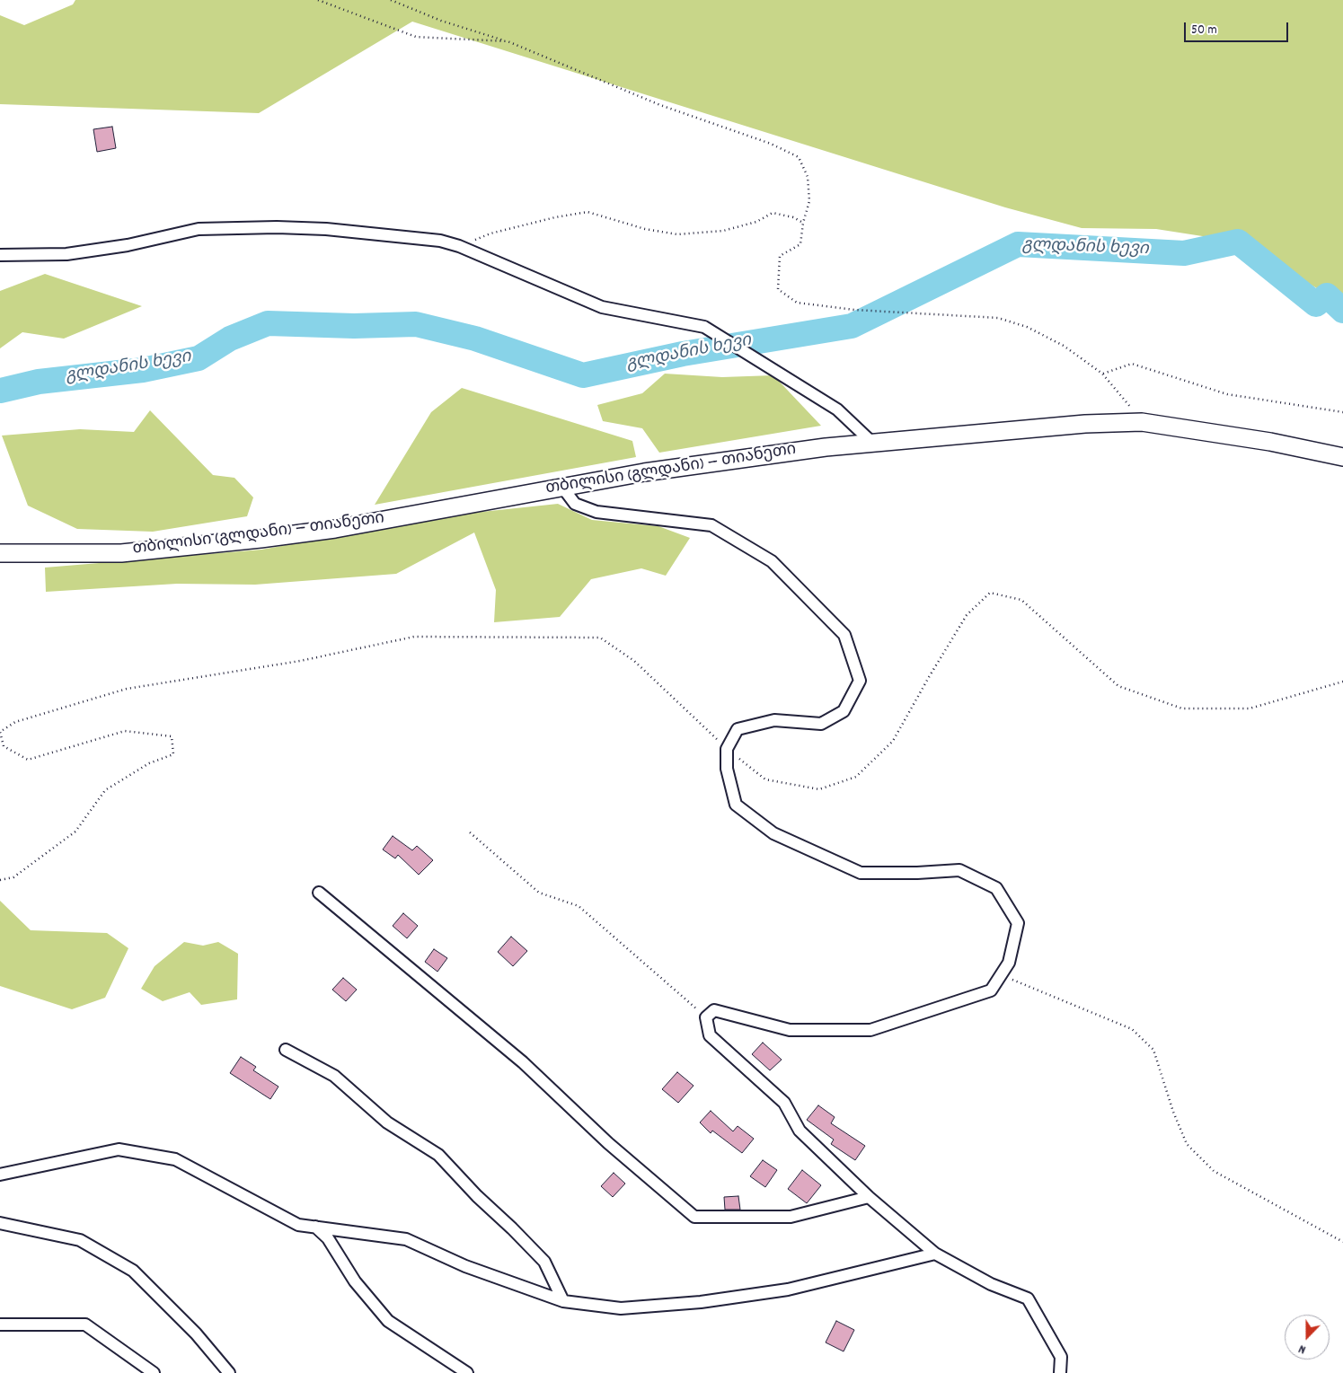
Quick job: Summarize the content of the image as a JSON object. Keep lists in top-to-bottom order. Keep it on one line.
{"streets":{"main road":["თბილისი (გლდანი) — თიანეთი"]},"water":["გლდანის ხევი"],"scale_bar":"50 m","north":"bottom"}
